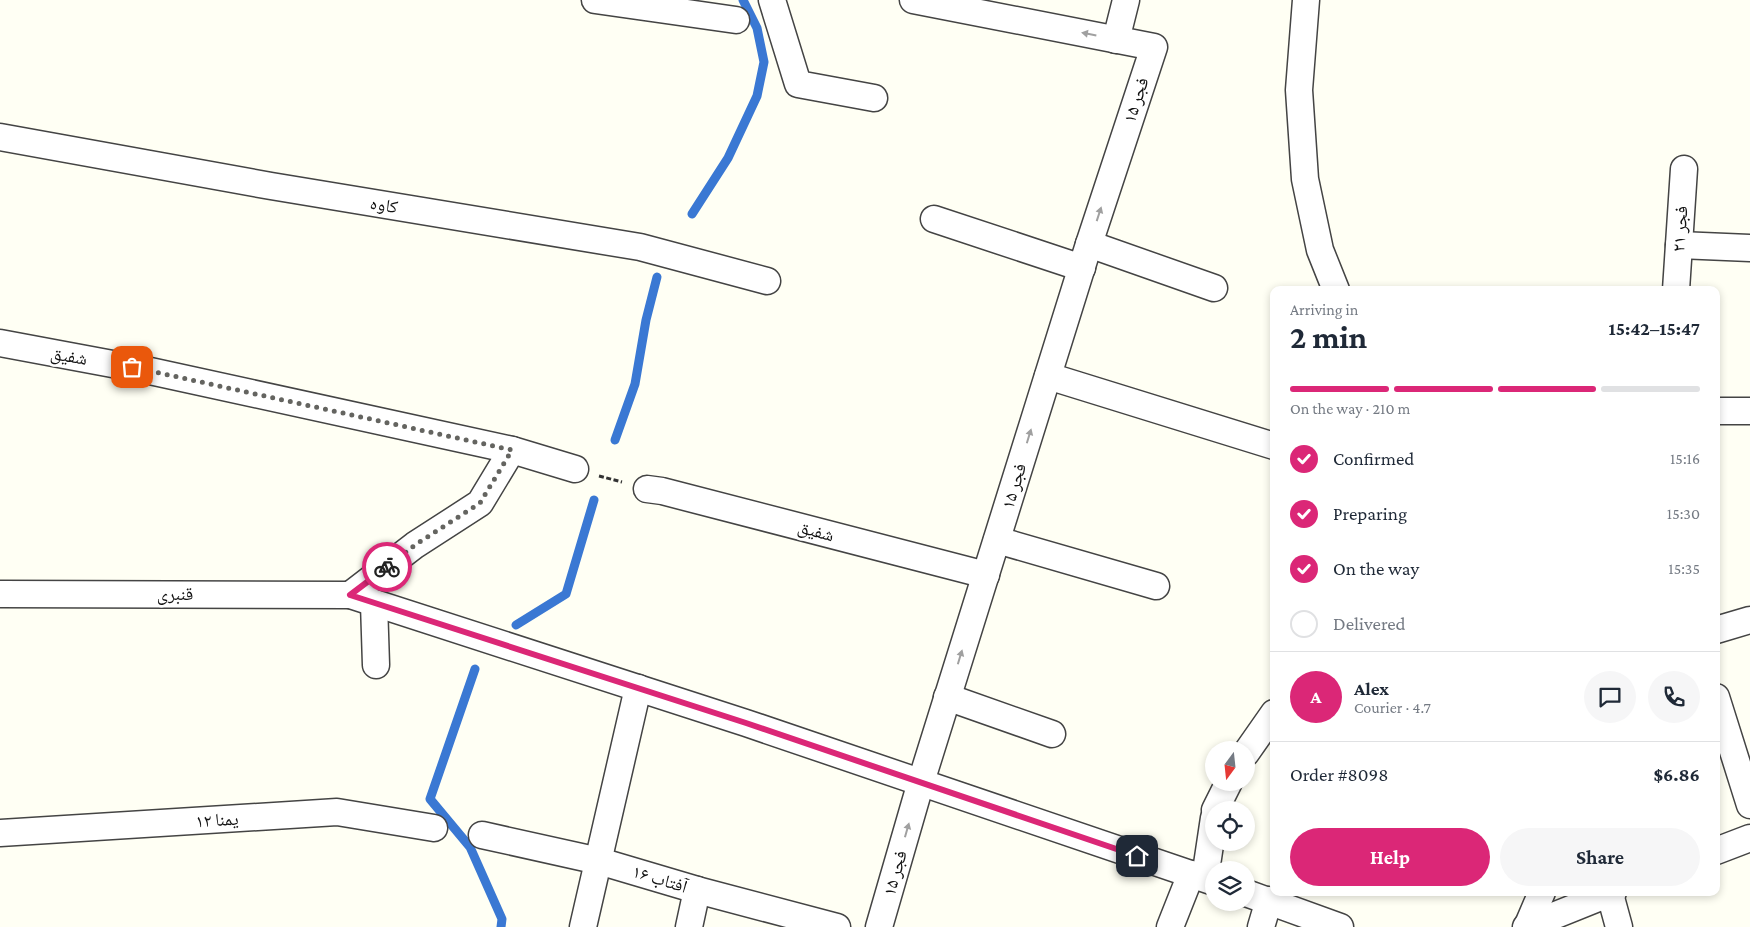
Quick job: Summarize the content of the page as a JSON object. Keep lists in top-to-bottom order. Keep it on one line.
{"streets":{"street":["فجر ۱۵","کاوه","فجر ۲۱","شفیق","قنبری","یمنا ۱۲","آفتاب ۱۶"]},"crossings":[["فجر ۱۵","شفیق"],["فجر ۱۵","قنبری"]],"north":"bottom","page":{"heading":["2 min","Arriving in","15:42–15:47"],"panel":["Alex","Courier · 4.7","Order #8098","$6.86"],"bar":"On the way · 210 m","list":[["Confirmed","15:16"],["Preparing","15:30"],["On the way","15:35"],"Delivered"],"round":"A","buttons":["Help","Share"]}}
